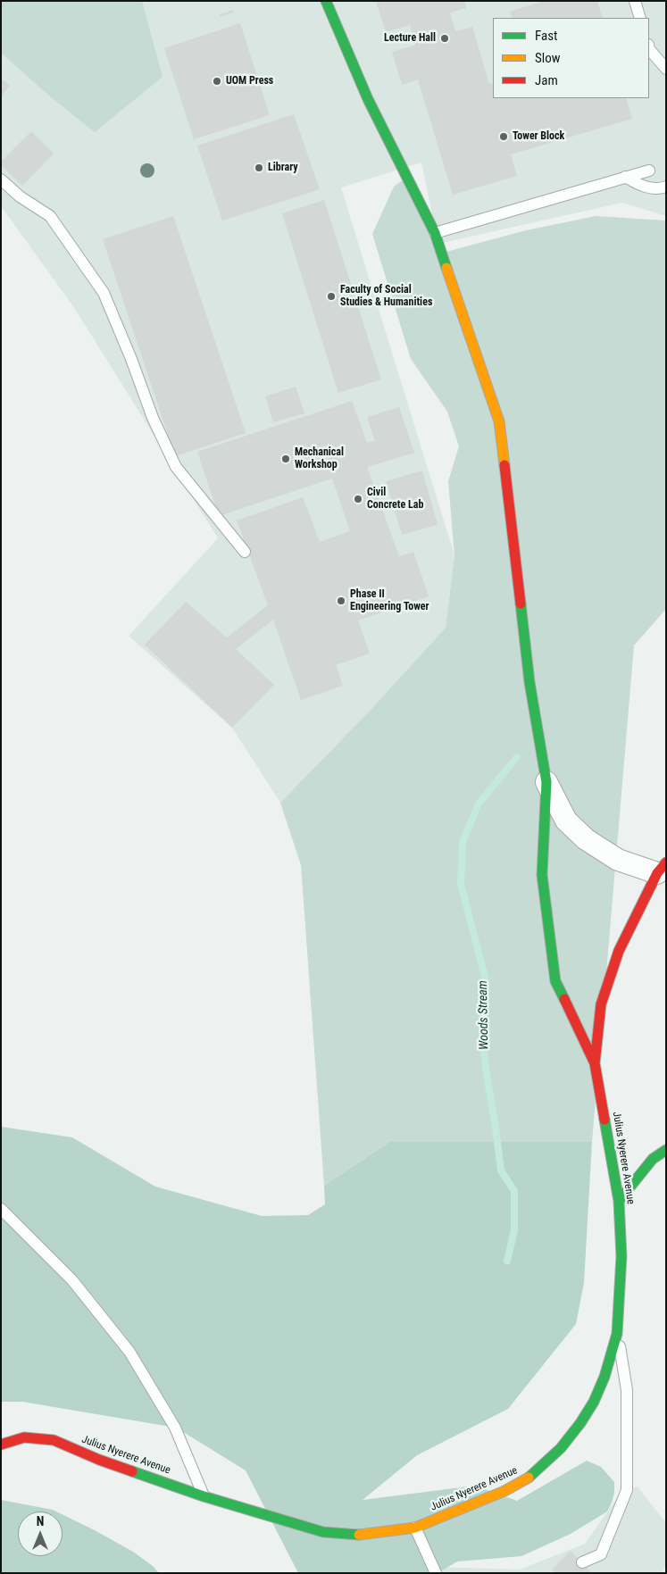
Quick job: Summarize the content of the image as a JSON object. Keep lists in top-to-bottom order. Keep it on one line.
{"streets":{"main road":["Julius Nyerere Avenue"]},"water":["Woods Stream"],"places":["Lecture Hall","UOM Press","Tower Block","Library","Faculty of Social Studies & Humanities","Mechanical Workshop","Civil Concrete Lab","Phase II Engineering Tower"],"legend":["Fast","Slow","Jam"],"north":"top"}
